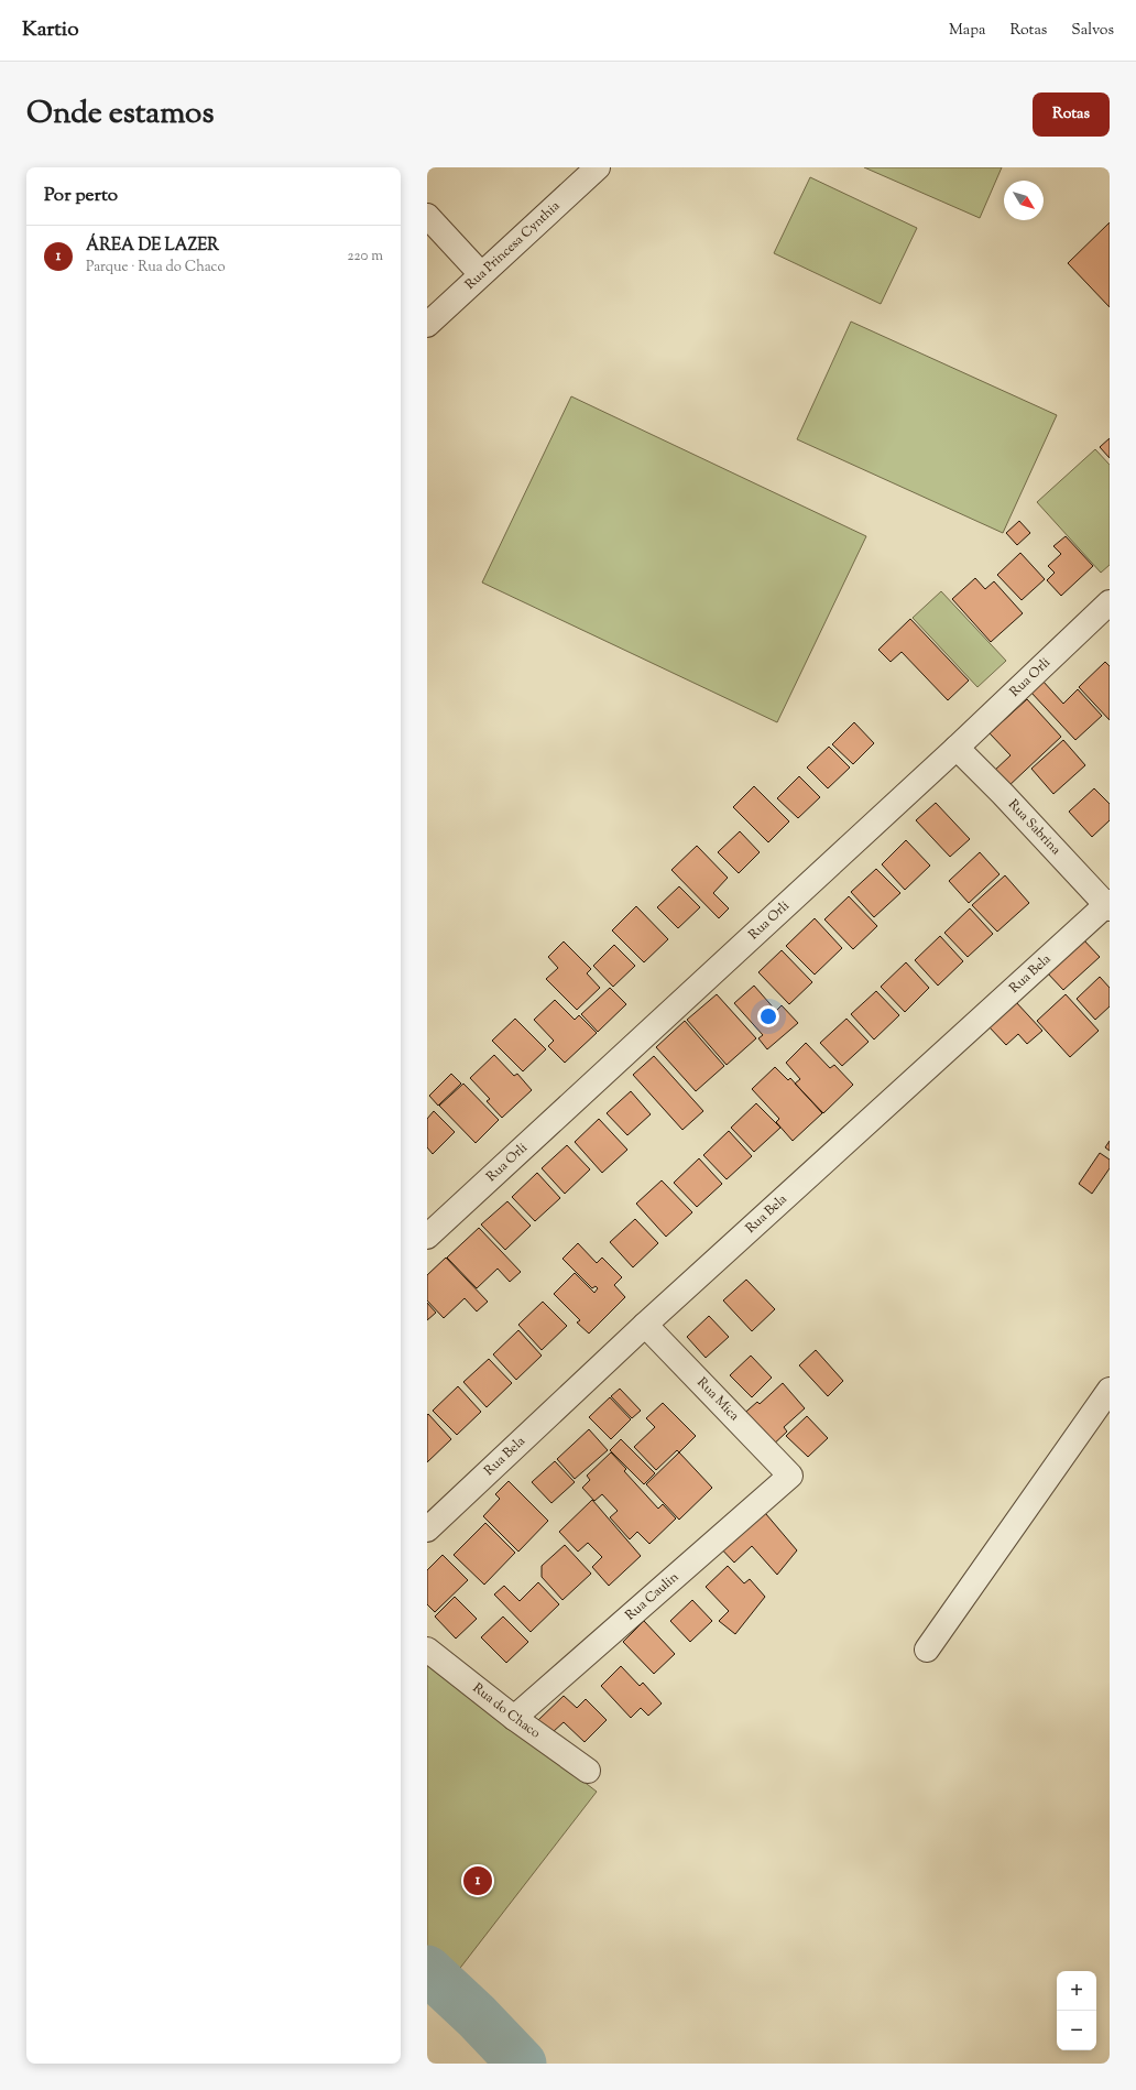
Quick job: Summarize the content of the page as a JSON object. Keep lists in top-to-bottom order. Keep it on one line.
{"streets":{"street":["Rua Princesa Cynthia","Rua Orli","Rua Sabrina","Rua Bela","Rua Mica","Rua Caulin","Rua do Chaco"]},"crossings":[["Rua Orli","Rua Sabrina"],["Rua Sabrina","Rua Bela"],["Rua Bela","Rua Mica"],["Rua Mica","Rua Caulin"],["Rua Caulin","Rua do Chaco"]],"north":"bottom right","page":{"header":"Kartio","nav":["Mapa","Rotas","Salvos"],"title":"Onde estamos","buttons":"Rotas","heading":"Por perto","list":[{"mark":"1","name":"ÁREA DE LAZER","note":"Parque · Rua do Chaco","value":"220 m"}],"pins":"1","map_buttons":["+","−"]}}
